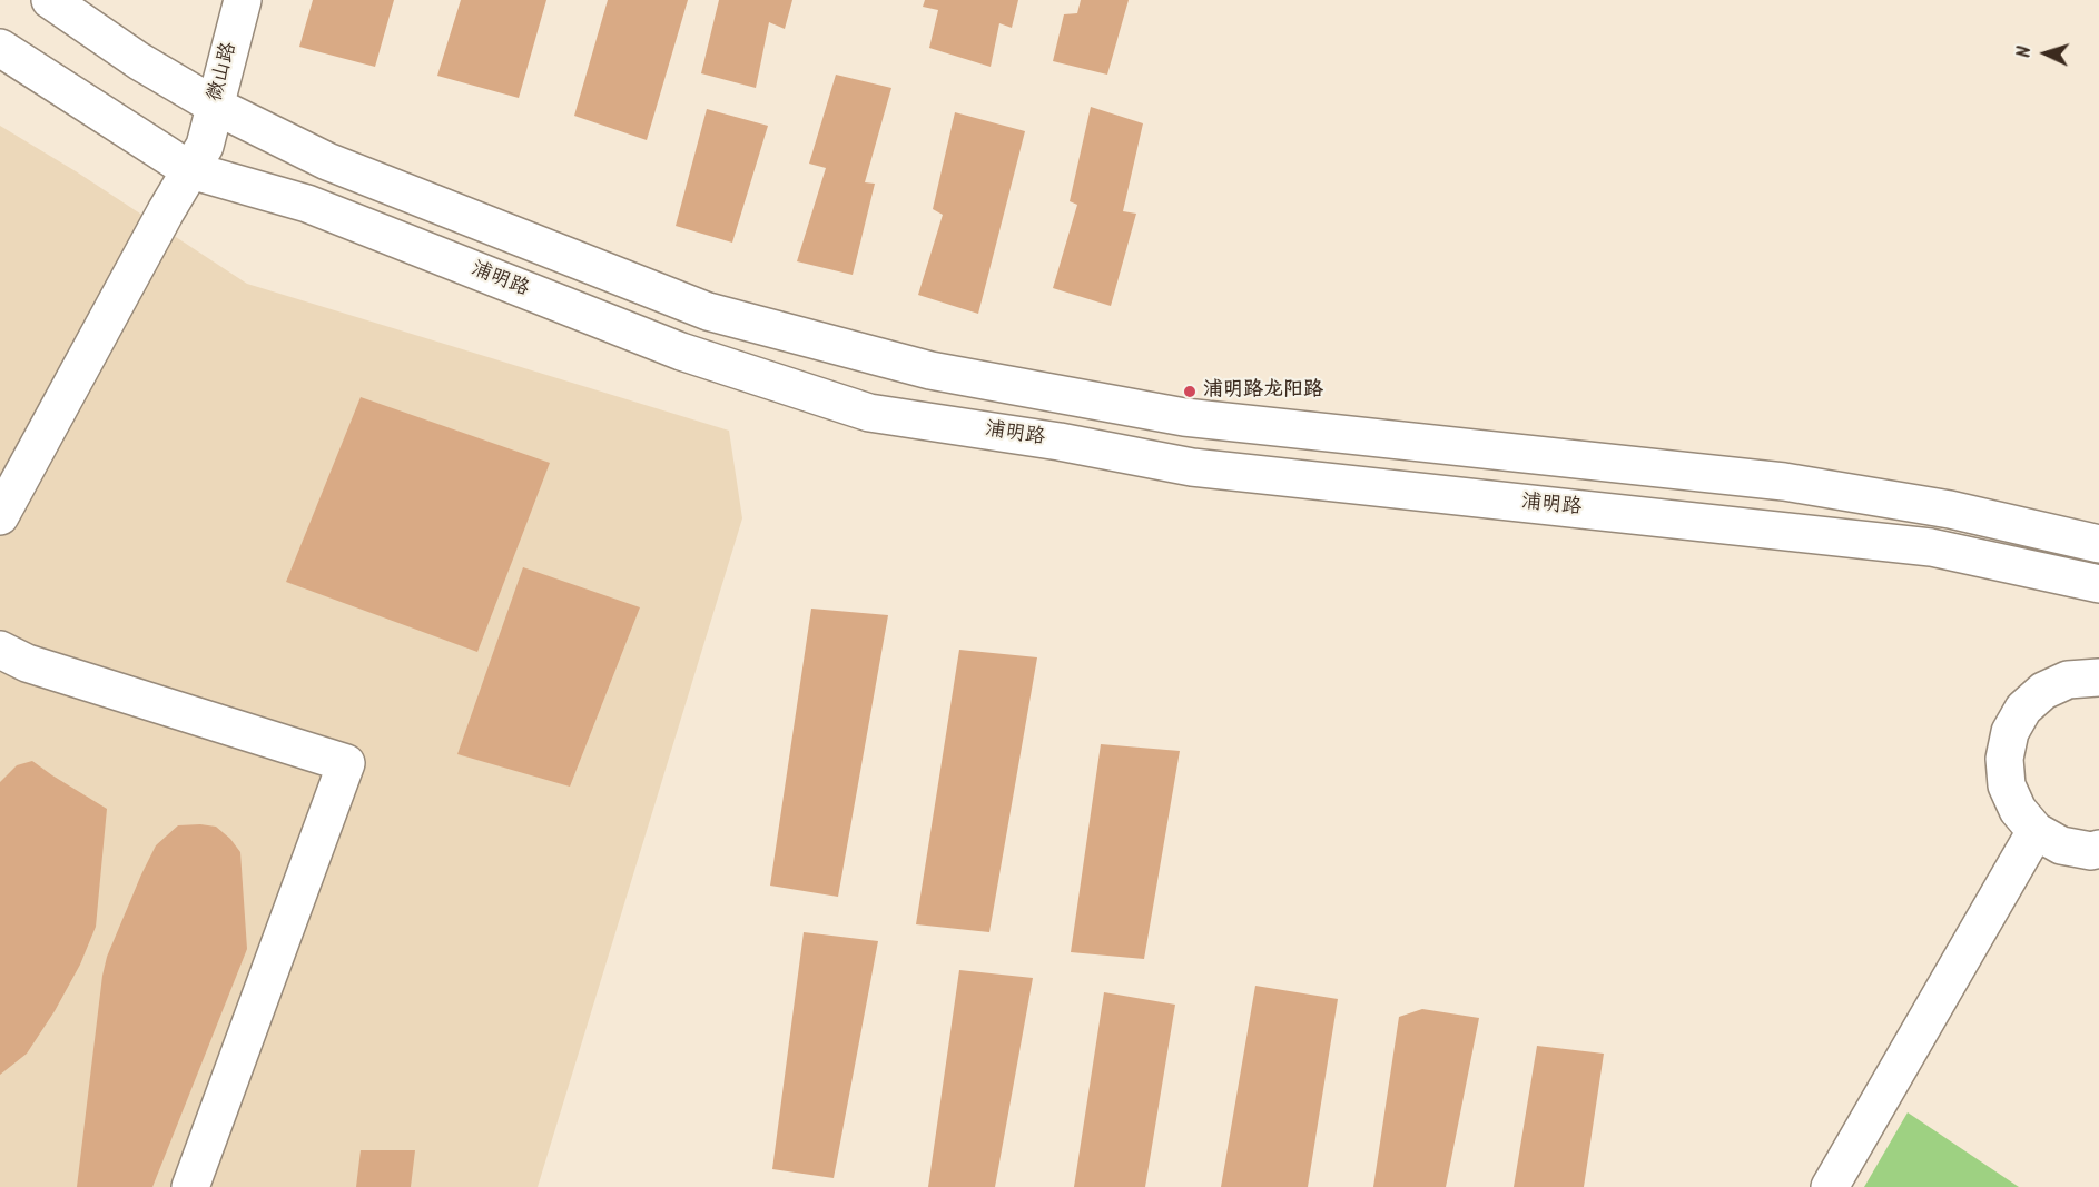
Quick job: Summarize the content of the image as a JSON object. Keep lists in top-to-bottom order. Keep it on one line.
{"streets":{"main road":["微山路","浦明路"]},"crossings":[["微山路","浦明路"]],"places":["浦明路龙阳路"],"north":"left"}
